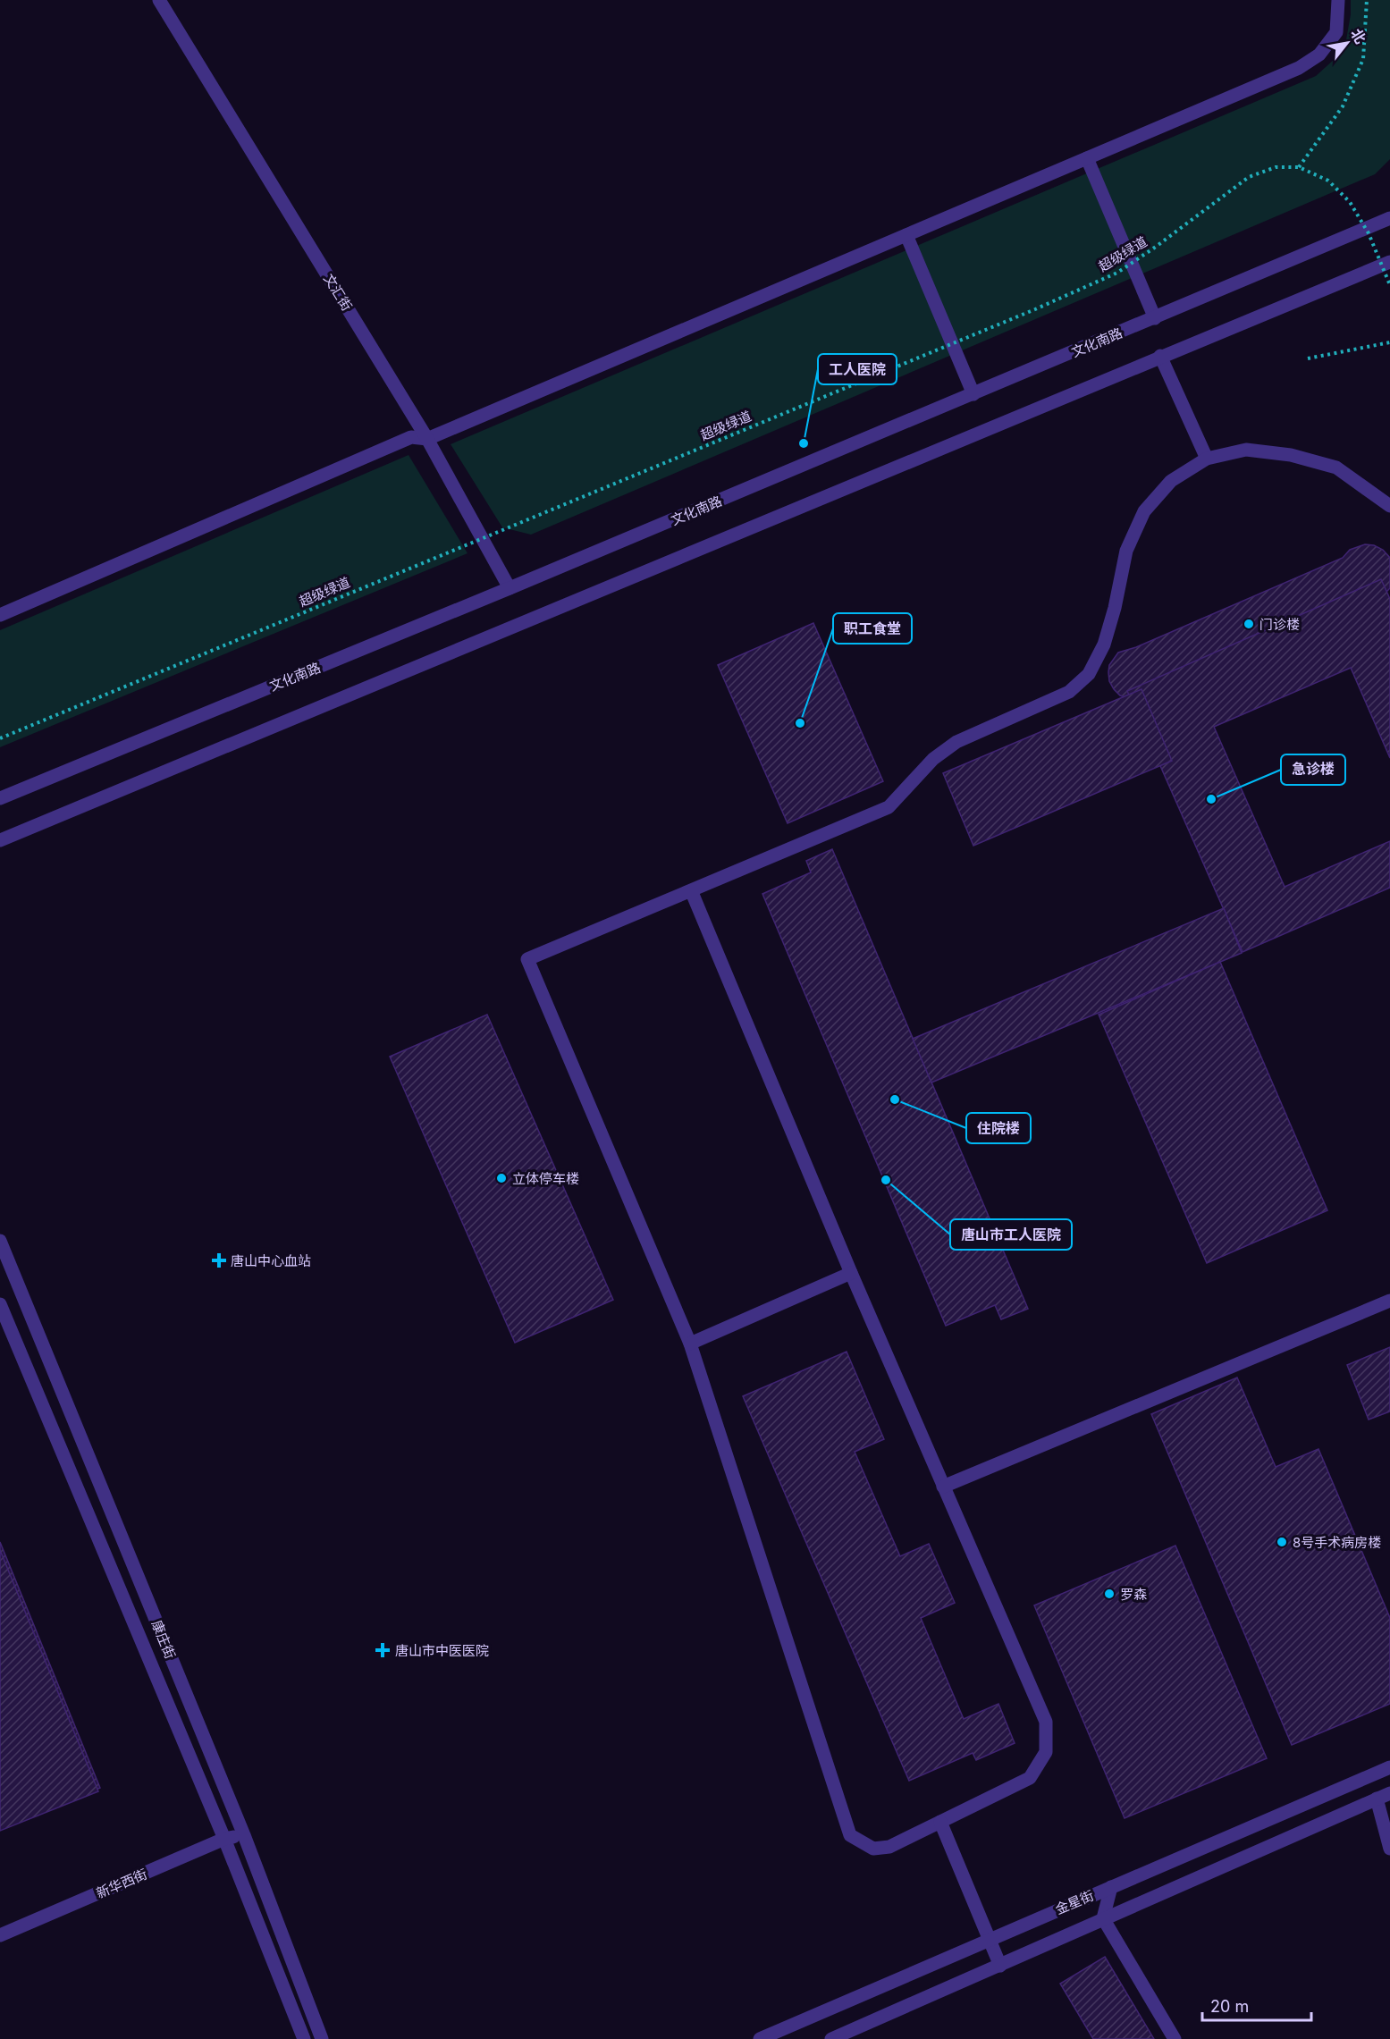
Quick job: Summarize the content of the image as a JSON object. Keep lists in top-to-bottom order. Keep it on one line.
{"streets":{"street":["文汇街","文化南路","康庄街","新华西街","金星街"],"path":["超级绿道"]},"crossings":[["文汇街","文化南路"],["康庄街","新华西街"]],"places":{"other":["工人医院","门诊楼","职工食堂","急诊楼","住院楼","立体停车楼","唐山市工人医院","8号手术病房楼","罗森"],"health":["唐山中心血站","唐山市中医医院"]},"scale_bar":"20 m","north":"top right"}
